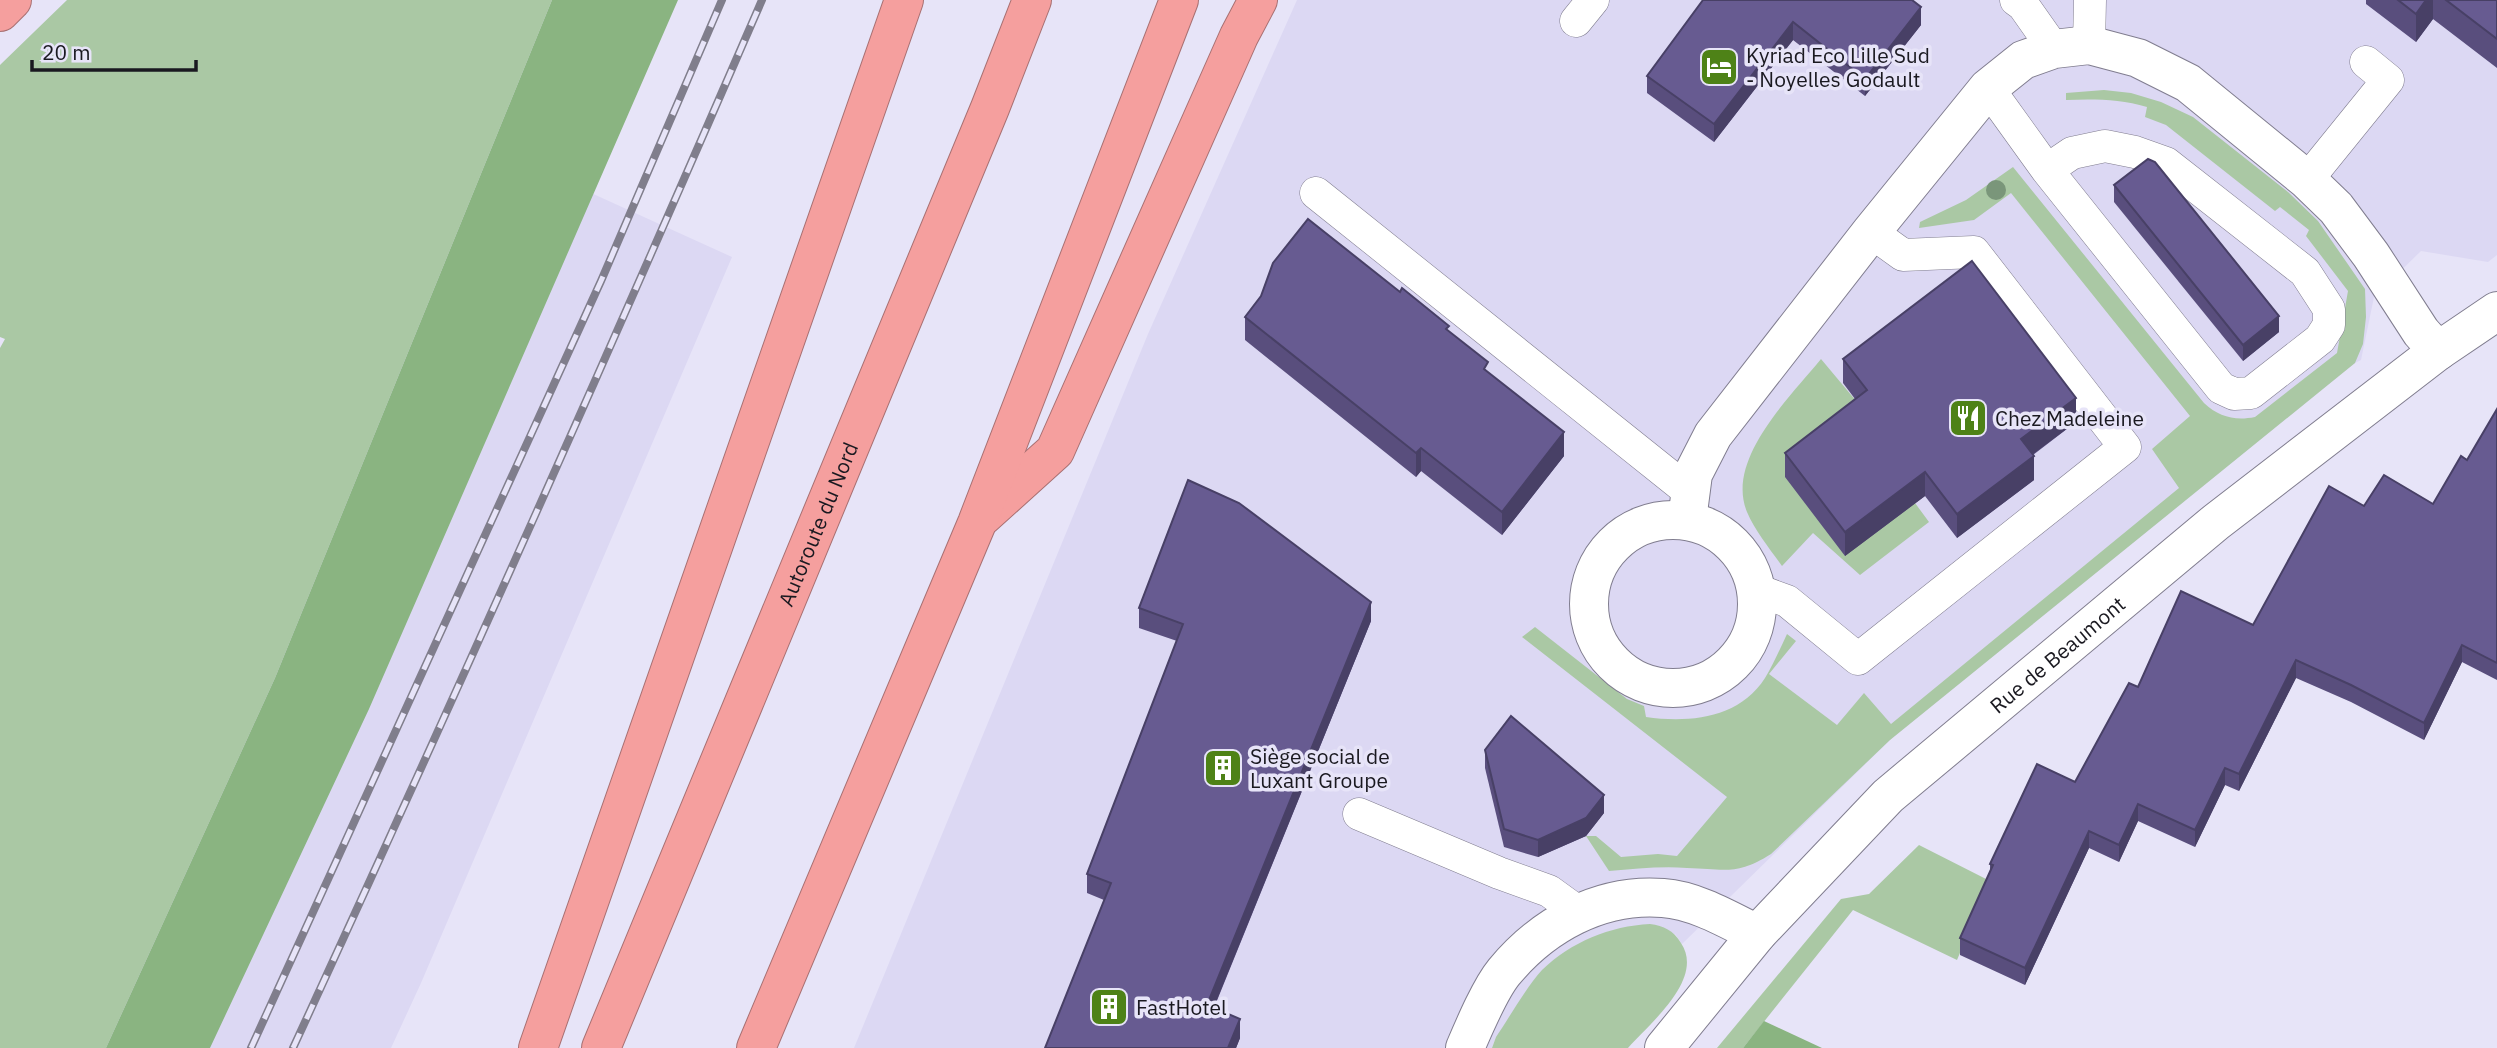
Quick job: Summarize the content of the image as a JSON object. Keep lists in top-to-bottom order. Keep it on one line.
{"streets":{"highway":["Autoroute du Nord"],"street":["Rue de Beaumont"]},"places":{"hotel":["Kyriad Eco Lille Sud - Noyelles Godault"],"restaurant":["Chez Madeleine"],"building":["Siège social de Luxant Groupe","FastHotel"]},"scale_bar":"20 m"}
